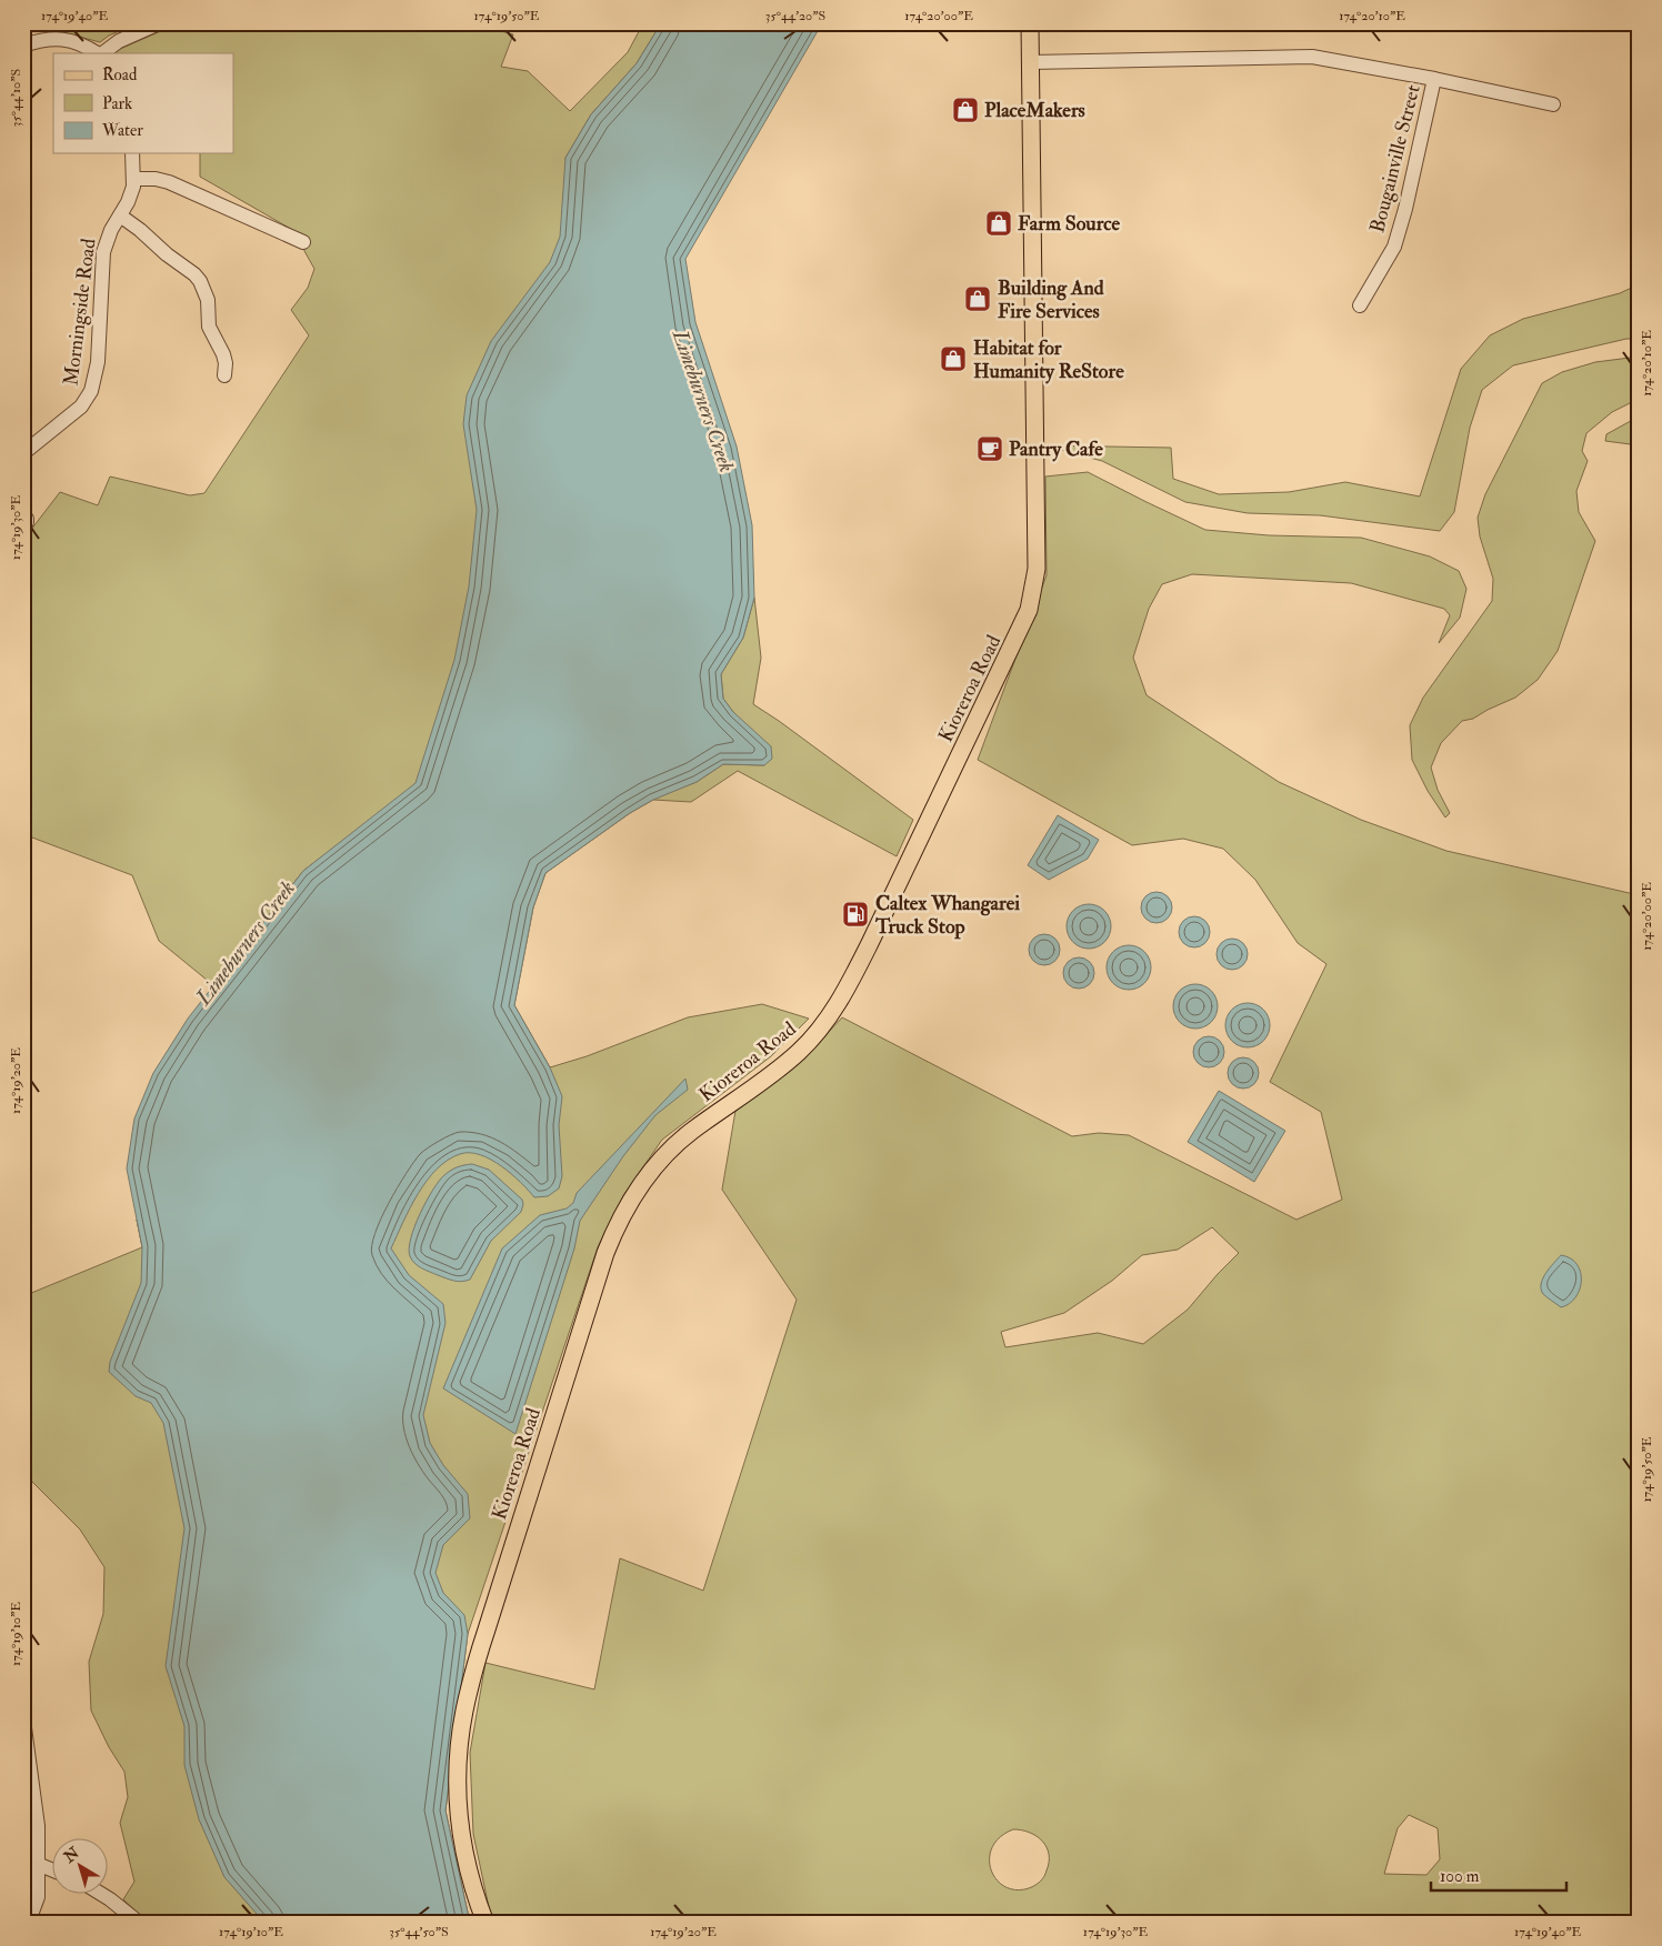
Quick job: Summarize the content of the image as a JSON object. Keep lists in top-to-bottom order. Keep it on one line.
{"streets":{"main road":["Kioreroa Road"],"street":["Bougainville Street","Morningside Road"]},"water":["Limeburners Creek"],"places":{"shop":["PlaceMakers","Farm Source","Building And Fire Services","Habitat for Humanity ReStore"],"cafe":["Pantry Cafe"],"fuel station":["Caltex Whangarei Truck Stop"]},"legend":["Road","Park","Water"],"scale_bar":"100 m","north":"top left","coordinates":["174°19'40\"E","174°19'50\"E","35°44'20\"S","174°20'00\"E","174°20'10\"E","35°44'10\"S","174°19'30\"E","174°19'20\"E","174°19'10\"E","35°44'50\"S"]}
